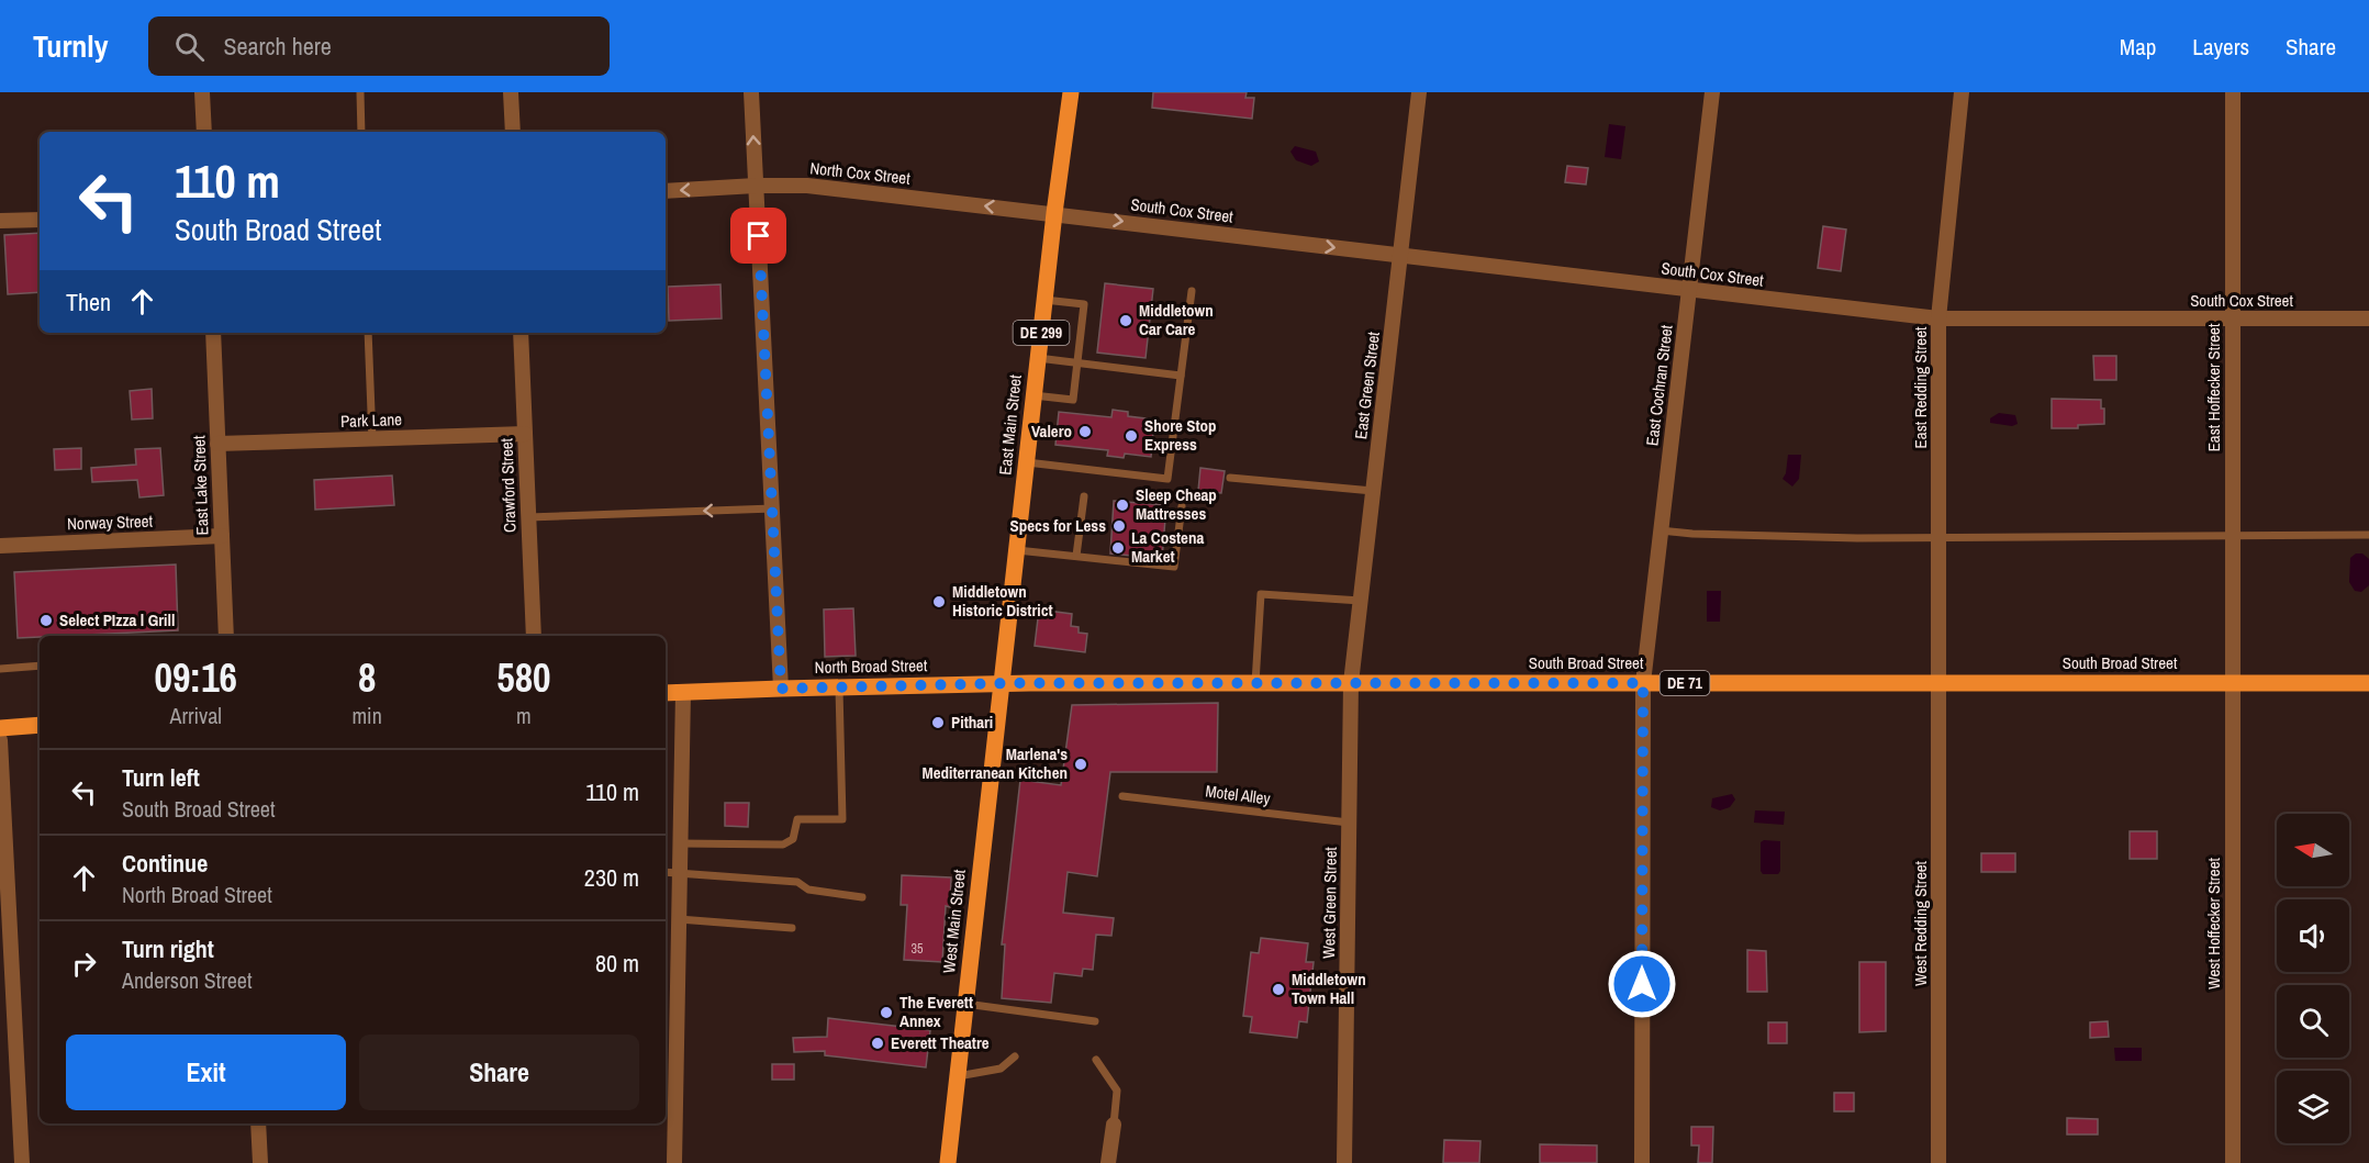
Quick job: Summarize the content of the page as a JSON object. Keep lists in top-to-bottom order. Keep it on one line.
{"streets":{"main road":["DE 299","East Main Street","South Broad Street","North Broad Street","DE 71","West Main Street"],"street":["North Cox Street","South Cox Street","East Green Street","East Cochran Street","East Redding Street","East Hoffecker Street","Park Lane","East Lake Street","Crawford Street","Norway Street","West Green Street","West Redding Street","West Hoffecker Street"],"lane":["Motel Alley"]},"crossings":[["North Cox Street","South Cox Street"],["North Cox Street","East Main Street"],["South Cox Street","East Green Street"],["South Cox Street","East Cochran Street"],["South Cox Street","East Redding Street"],["South Cox Street","East Hoffecker Street"],["South Cox Street","East Main Street"],["East Green Street","South Broad Street"],["East Green Street","West Green Street"],["East Cochran Street","South Broad Street"],["East Redding Street","South Broad Street"],["East Redding Street","West Redding Street"],["East Hoffecker Street","South Broad Street"],["East Hoffecker Street","West Hoffecker Street"],["Park Lane","East Lake Street"],["Park Lane","Crawford Street"],["East Main Street","South Broad Street"],["East Main Street","North Broad Street"],["East Main Street","West Main Street"],["East Lake Street","Norway Street"],["South Broad Street","North Broad Street"],["South Broad Street","West Green Street"],["South Broad Street","West Main Street"],["South Broad Street","West Redding Street"],["South Broad Street","West Hoffecker Street"],["North Broad Street","West Main Street"],["Motel Alley","West Green Street"]],"one_way":["North Cox Street"],"places":["Middletown Car Care","Valero","Shore Stop Express","Sleep Cheap Mattresses","Specs for Less","La Costena Market","Middletown Historic District","Select PIzza l Grill","Pithari","Marlena's Mediterranean Kitchen","Middletown Town Hall","The Everett Annex","Everett Theatre"],"house_numbers":["35"],"north":"left","page":{"header":"Turnly","search":"Search here","nav":["Map","Layers","Share"],"turn":["110 m","South Broad Street"],"then":"Then","eta":["09:16","Arrival","8","min","580","m"],"list":[{"name":"Turn left","note":"South Broad Street","value":"110 m"},{"name":"Continue","note":"North Broad Street","value":"230 m"},{"name":"Turn right","note":"Anderson Street","value":"80 m"}],"buttons":["Exit","Share"]}}
